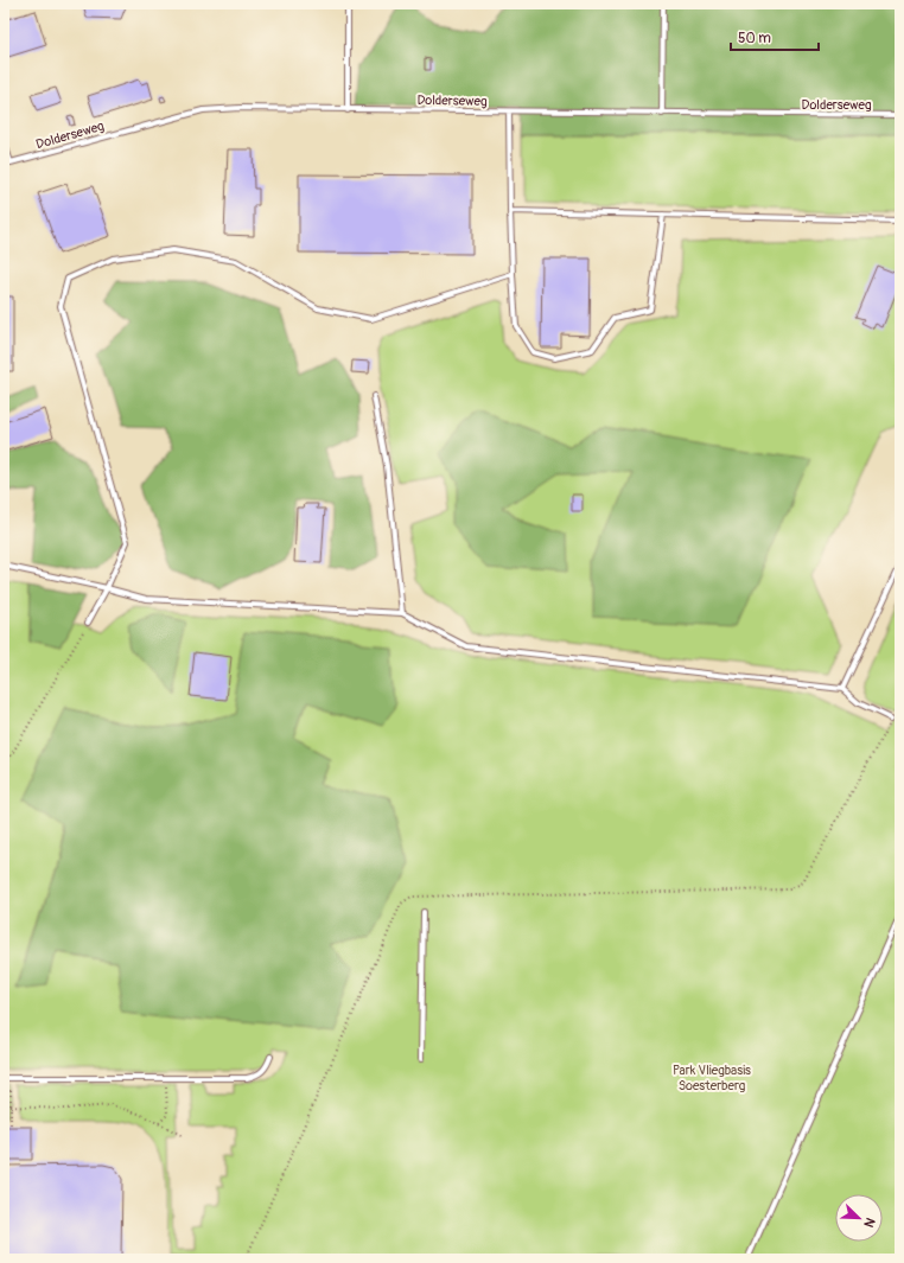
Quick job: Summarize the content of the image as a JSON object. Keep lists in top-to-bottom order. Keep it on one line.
{"streets":{"lane":["Dolderseweg"]},"parks":["Park Vliegbasis Soesterberg"],"scale_bar":"50 m","north":"bottom right"}
